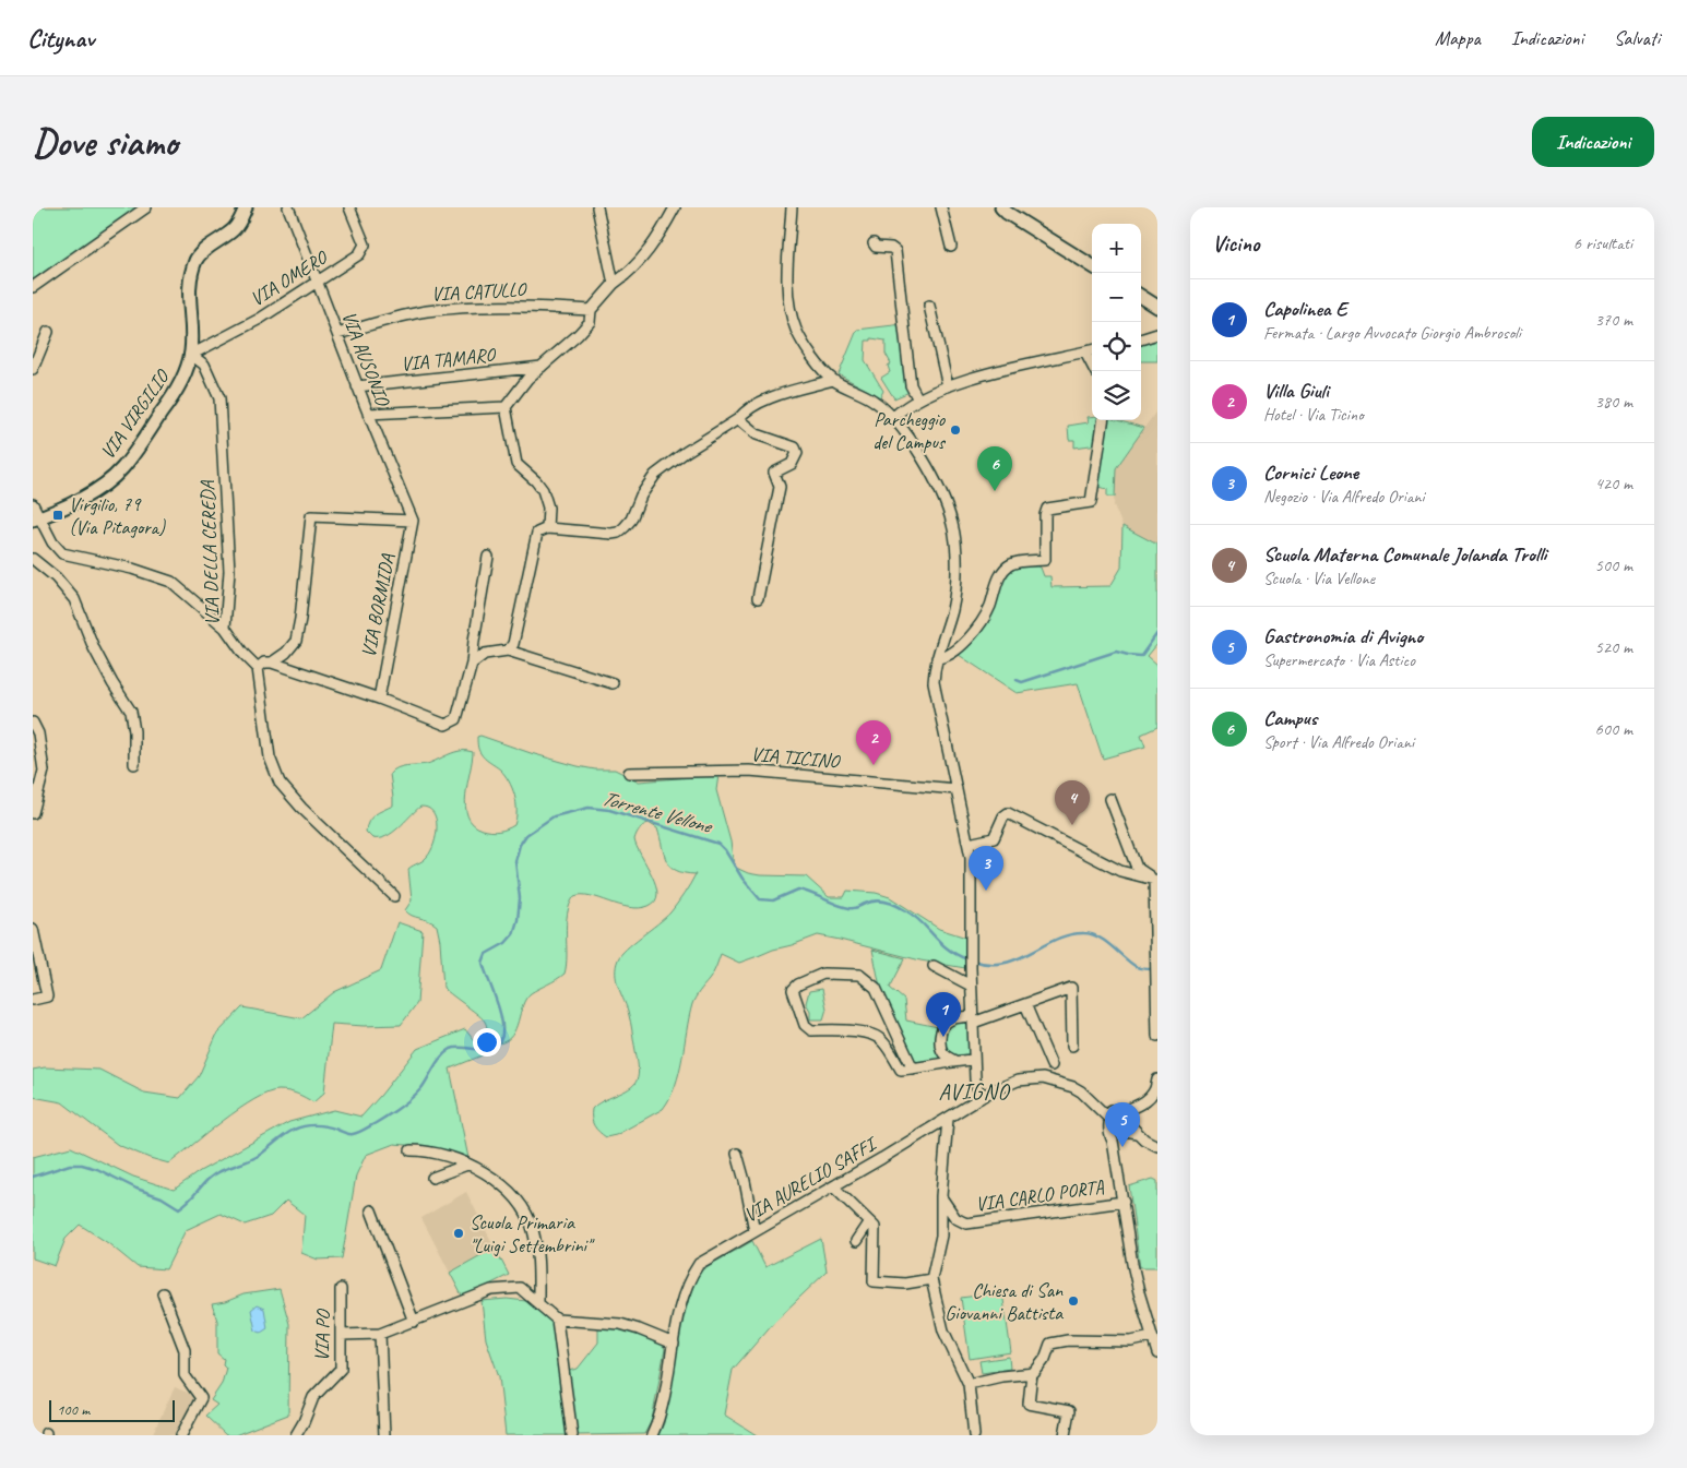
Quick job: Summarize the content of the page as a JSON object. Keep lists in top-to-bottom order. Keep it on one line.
{"streets":{"main road":["VIA VIRGILIO"],"street":["VIA OMERO","VIA CATULLO","VIA AUSONIO","VIA TAMARO","VIA DELLA CEREDA","VIA BORMIDA","VIA TICINO","VIA AURELIO SAFFI","VIA CARLO PORTA","VIA PO"]},"crossings":[["VIA OMERO","VIA AUSONIO"],["VIA OMERO","VIA VIRGILIO"],["VIA OMERO","VIA DELLA CEREDA"],["VIA CATULLO","VIA AUSONIO"],["VIA AUSONIO","VIA TAMARO"],["VIA AUSONIO","VIA BORMIDA"],["VIA VIRGILIO","VIA DELLA CEREDA"]],"districts":["AVIGNO"],"water":["Torrente Vellone"],"places":{"other":["Parcheggio del Campus","Scuola Primaria \"Luigi Settembrini\"","Chiesa di San Giovanni Battista"],"transit":["Virgilio, 79 (Via Pitagora)"]},"scale_bar":"100 m","page":{"header":"Citynav","nav":["Mappa","Indicazioni","Salvati"],"buttons":"Indicazioni","title":"Dove siamo","heading":["Vicino","6 risultati"],"map_buttons":["+","−"],"list":[{"mark":"1","name":"Capolinea E","note":"Fermata · Largo Avvocato Giorgio Ambrosoli","value":"370 m"},{"mark":"2","name":"Villa Giuli","note":"Hotel · Via Ticino","value":"380 m"},{"mark":"3","name":"Cornici Leone","note":"Negozio · Via Alfredo Oriani","value":"420 m"},{"mark":"4","name":"Scuola Materna Comunale Jolanda Trolli","note":"Scuola · Via Vellone","value":"500 m"},{"mark":"5","name":"Gastronomia di Avigno","note":"Supermercato · Via Astico","value":"520 m"},{"mark":"6","name":"Campus","note":"Sport · Via Alfredo Oriani","value":"600 m"}],"pins":["6","2","4","3","1","5"],"scale":"100 m"}}
